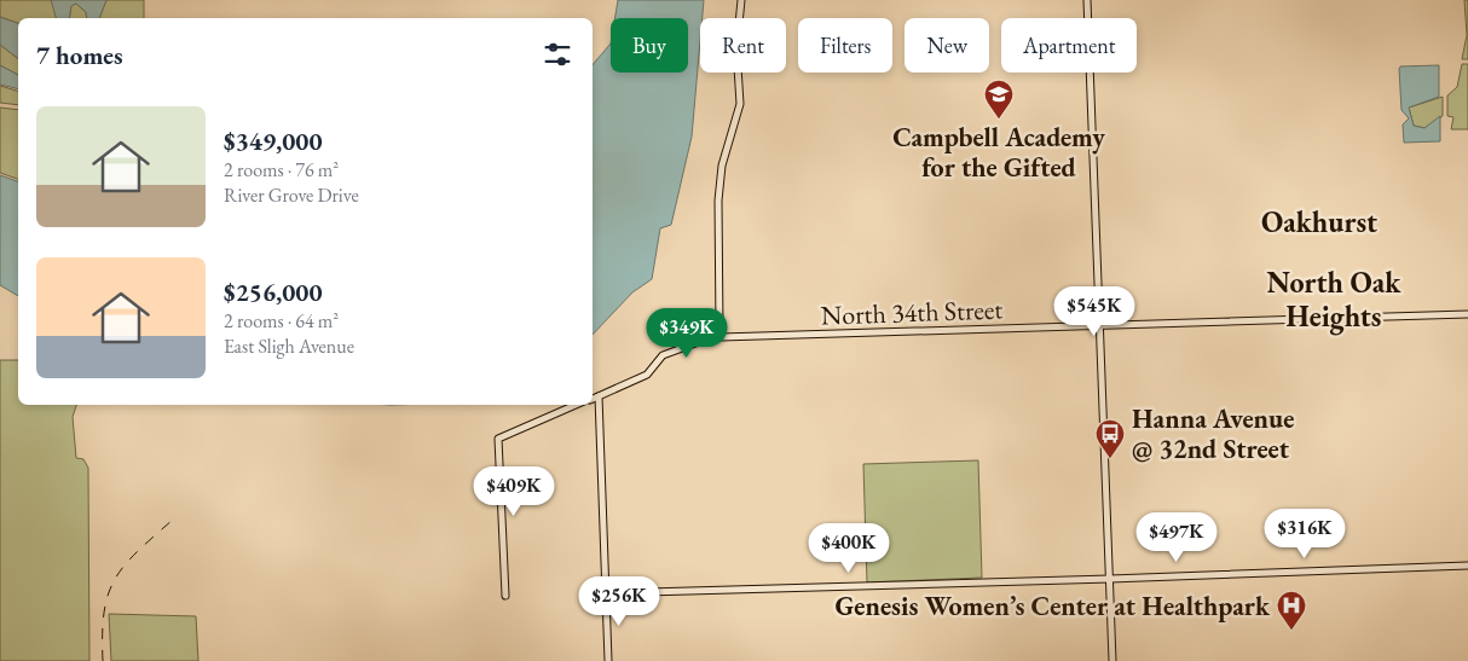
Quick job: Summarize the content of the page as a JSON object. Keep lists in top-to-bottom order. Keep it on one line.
{"streets":{"street":["North 34th Street"]},"districts":["Oakhurst","North Oak Heights"],"places":{"school or university":["Campbell Academy for the Gifted"],"bus stop":["Hanna Avenue @ 32nd Street"],"hospital":["Genesis Women’s Center at Healthpark"]},"page":{"chip":["Buy","Rent","Filters","New","Apartment"],"heading":"7 homes","list":[{"name":"$349,000","note":"2 rooms · 76 m² · River Grove Drive"},{"name":"$256,000","note":"2 rooms · 64 m² · East Sligh Avenue"}],"price":["$545K","$349K","$409K","$316K","$497K","$400K","$256K"]}}
